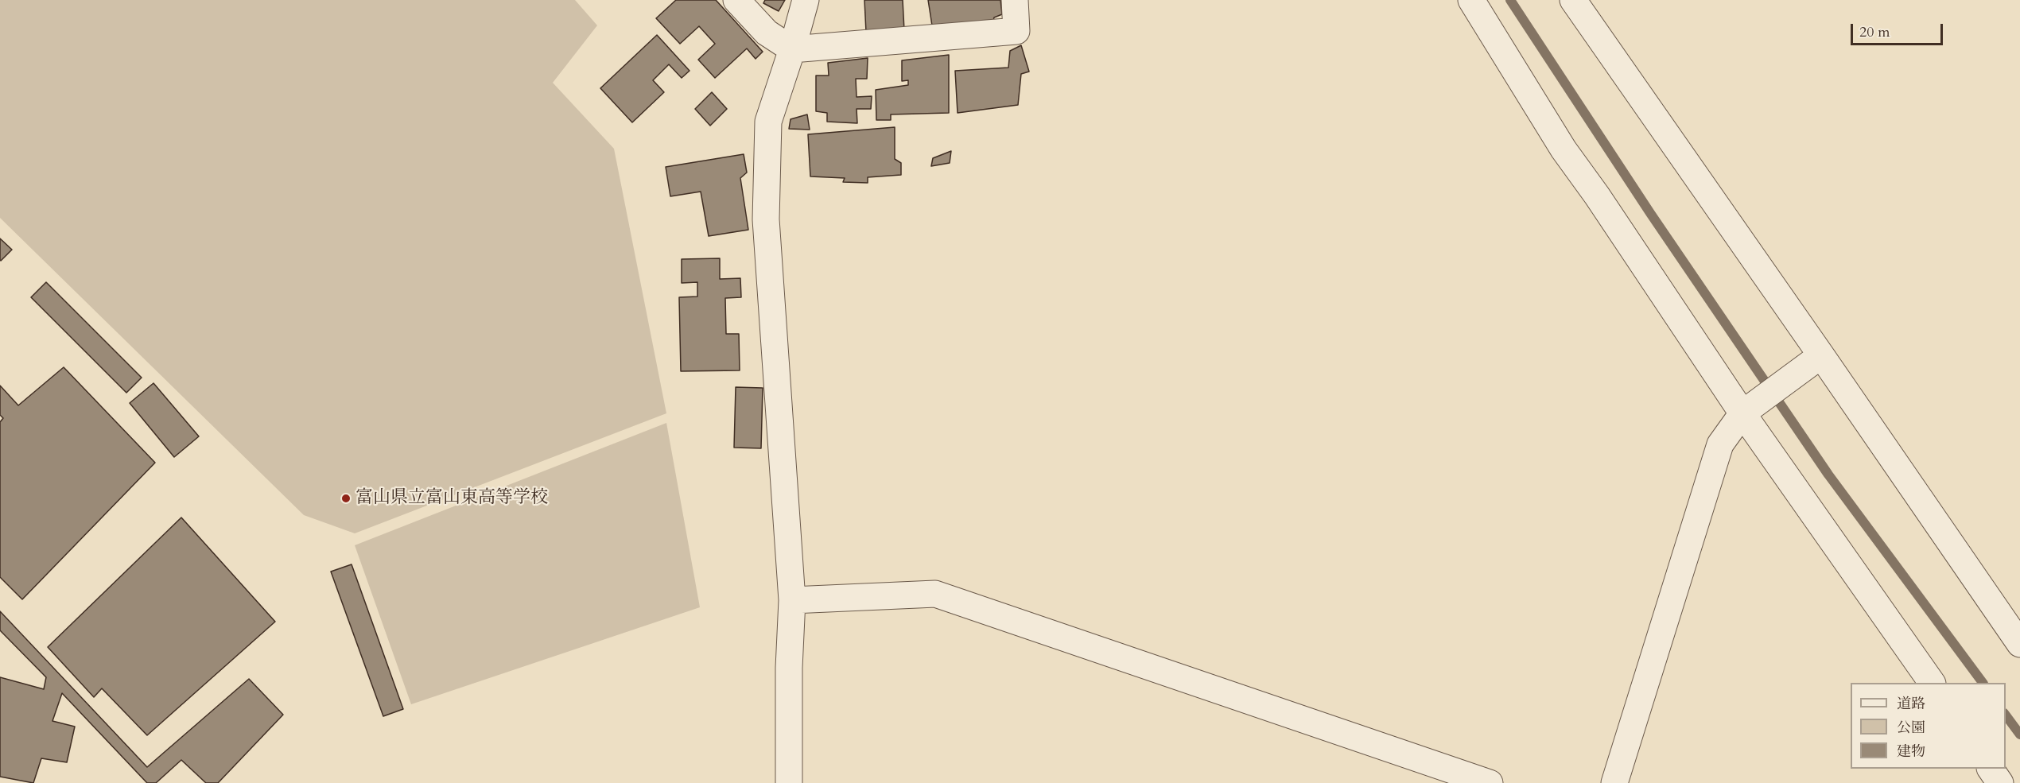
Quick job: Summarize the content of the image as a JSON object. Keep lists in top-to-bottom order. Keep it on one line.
{"places":["富山県立富山東高等学校"],"legend":["道路","公園","建物"],"scale_bar":"20 m"}
